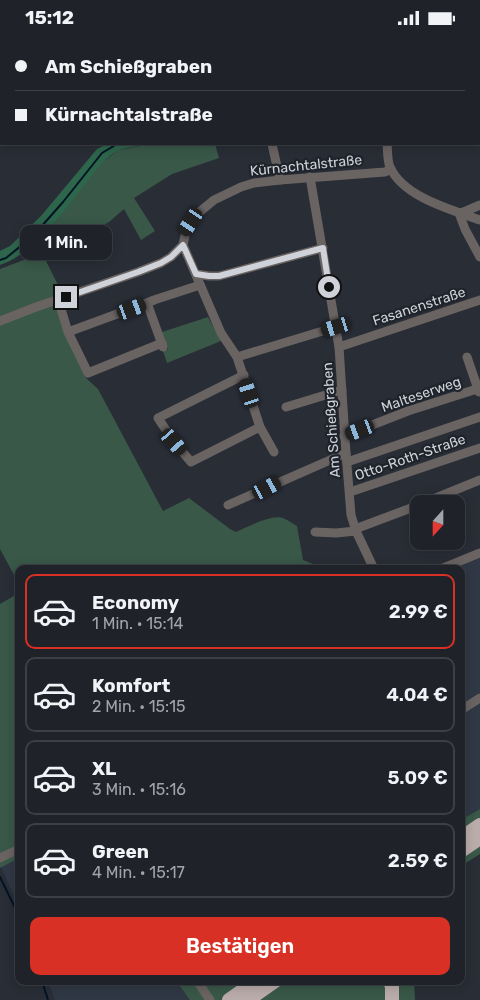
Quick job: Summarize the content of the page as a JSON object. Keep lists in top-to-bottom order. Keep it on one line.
{"streets":{"street":["Kürnachtalstraße","Fasanenstraße","Malteserweg","Am Schießgraben","Otto-Roth-Straße"]},"crossings":[["Kürnachtalstraße","Am Schießgraben"],["Fasanenstraße","Am Schießgraben"],["Malteserweg","Am Schießgraben"],["Am Schießgraben","Otto-Roth-Straße"]],"north":"bottom","page":{"status":"15:12","banner":["Am Schießgraben","Kürnachtalstraße"],"bubble":"1 Min.","list":[{"name":"Economy","note":"1 Min. · 15:14","value":"2.99 €"},{"name":"Komfort","note":"2 Min. · 15:15","value":"4.04 €"},{"name":"XL","note":"3 Min. · 15:16","value":"5.09 €"},{"name":"Green","note":"4 Min. · 15:17","value":"2.59 €"}],"buttons":"Bestätigen"}}
